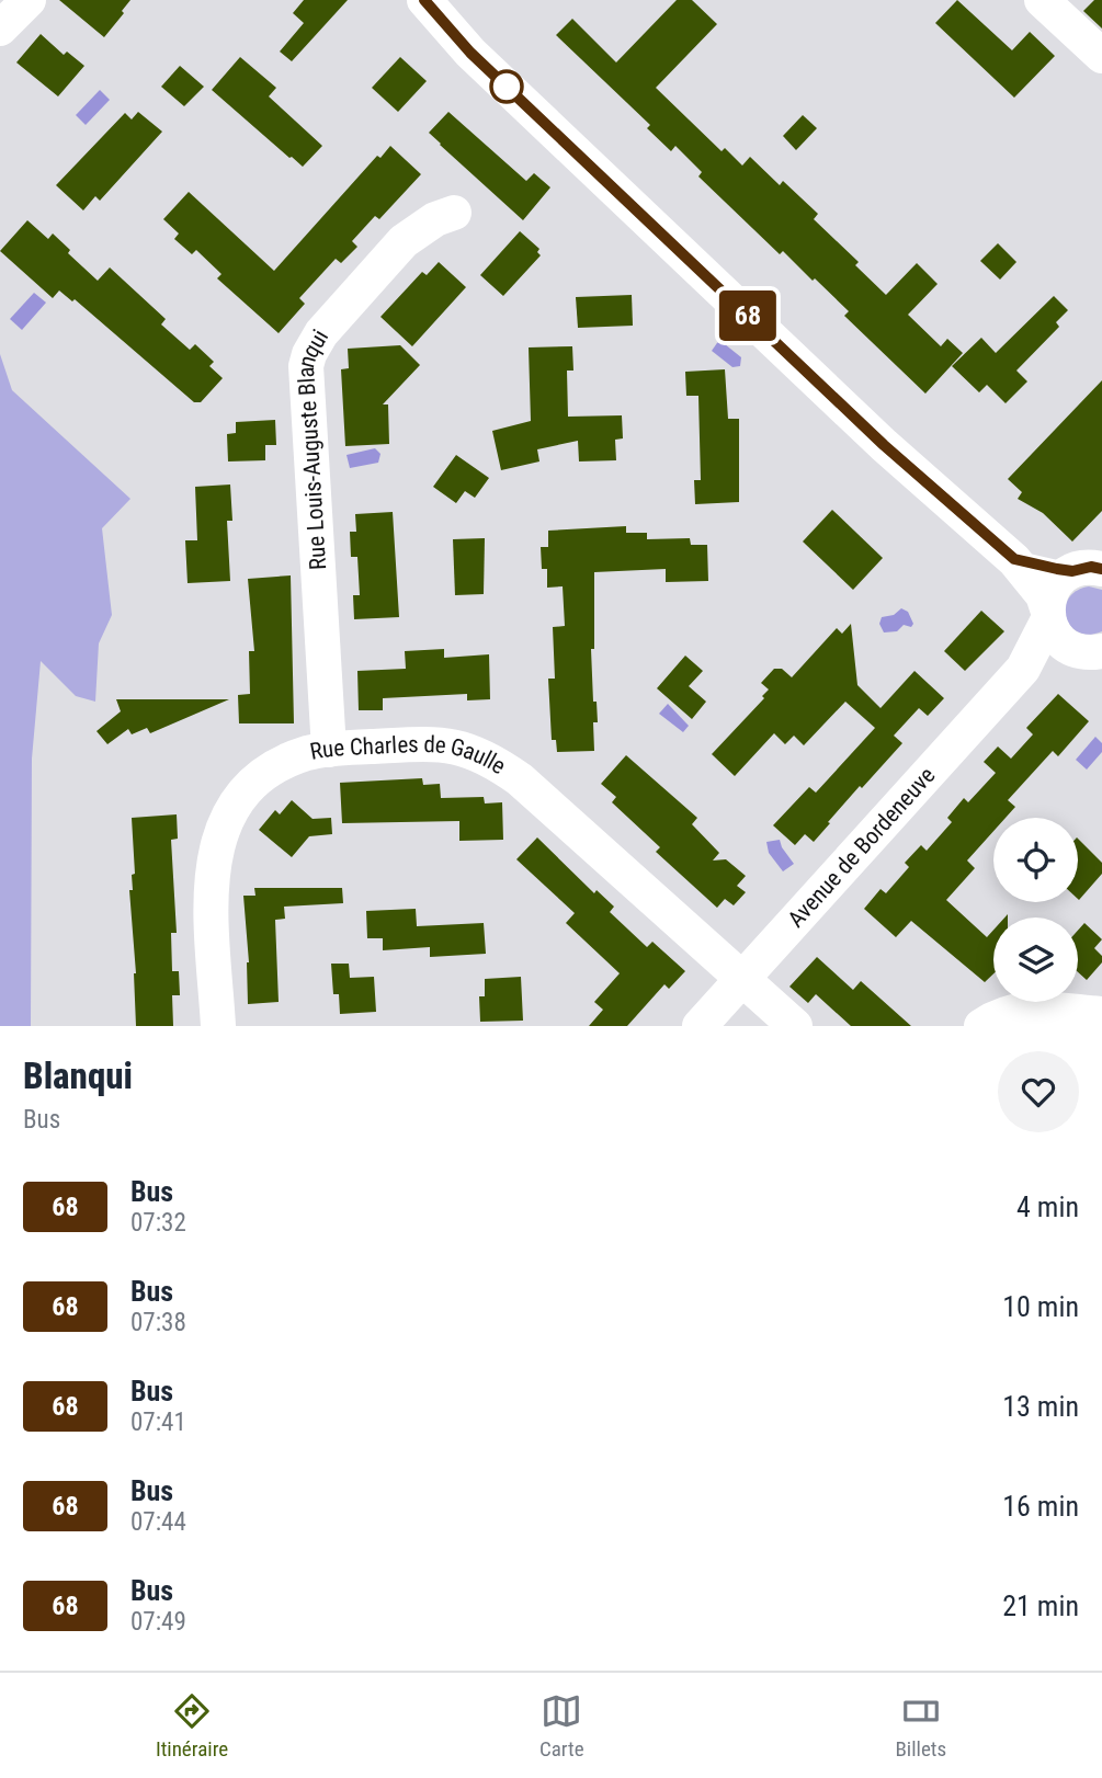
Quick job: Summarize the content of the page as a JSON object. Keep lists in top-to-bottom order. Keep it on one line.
{"streets":{"street":["Rue Louis-Auguste Blanqui","Rue Charles de Gaulle","Avenue de Bordeneuve"]},"crossings":[["Rue Louis-Auguste Blanqui","Rue Charles de Gaulle"],["Rue Charles de Gaulle","Avenue de Bordeneuve"]],"lines":["bus line 68"],"page":{"on_map":"68","heading":["Blanqui","Bus"],"list":[{"mark":"68","name":"Bus","note":"07:32","value":"4 min"},{"mark":"68","name":"Bus","note":"07:38","value":"10 min"},{"mark":"68","name":"Bus","note":"07:41","value":"13 min"},{"mark":"68","name":"Bus","note":"07:44","value":"16 min"},{"mark":"68","name":"Bus","note":"07:49","value":"21 min"}],"tabs":["Itinéraire","Carte","Billets"]}}
